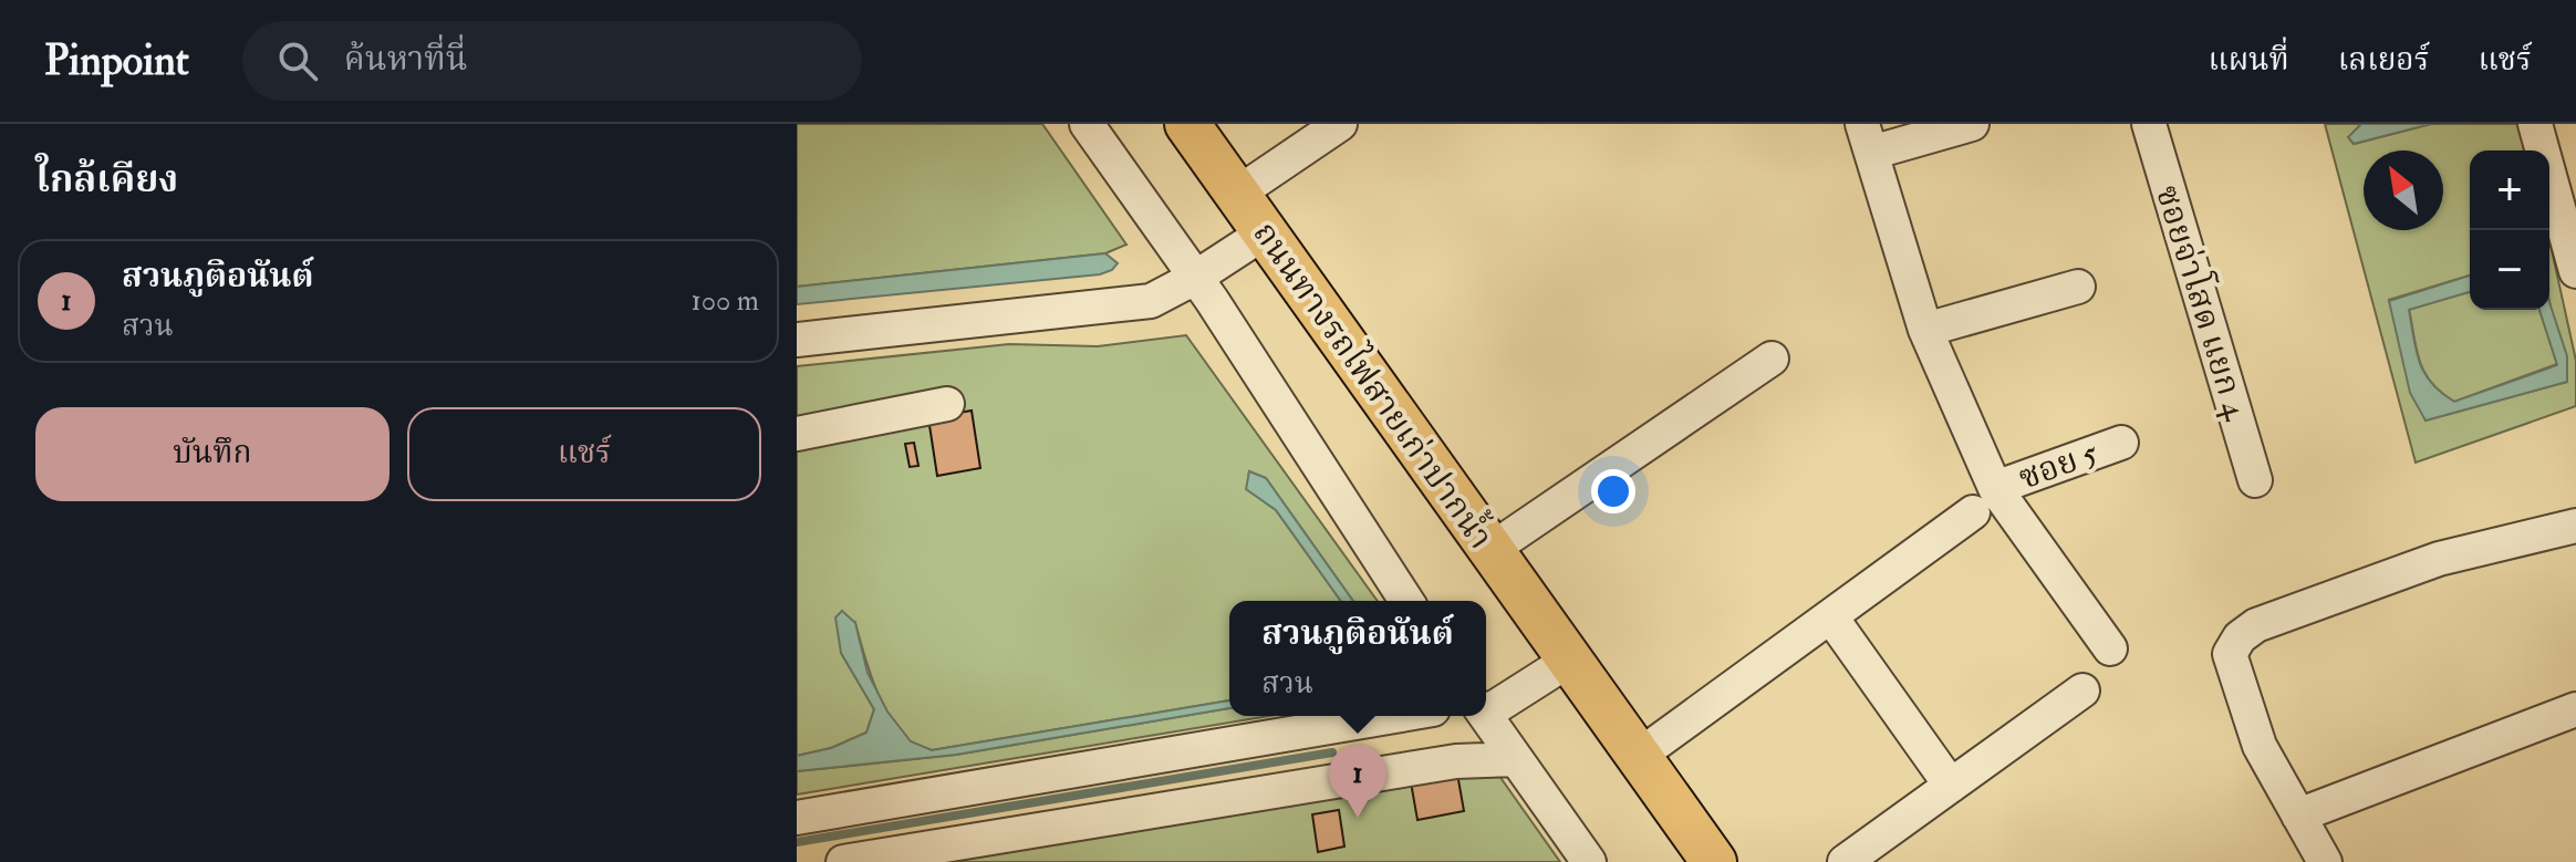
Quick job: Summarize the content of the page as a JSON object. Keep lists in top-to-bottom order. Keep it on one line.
{"streets":{"main road":["ถนนทางรถไฟสายเก่าปากน้ำ"],"street":["ซอยจ่าโสด แยก 4","ซอย 5"]},"crossings":[["ถนนทางรถไฟสายเก่าปากน้ำ","ซอย 5"]],"north":"top left","page":{"header":"Pinpoint","search":"ค้นหาที่นี่","nav":["แผนที่","เลเยอร์","แชร์"],"heading":"ใกล้เคียง","map_buttons":["+","−"],"list":[{"mark":"1","name":"สวนภูติอนันต์","note":"สวน","value":"100 m"}],"buttons":["บันทึก","แชร์"],"popup":["สวนภูติอนันต์","สวน"],"pins":"1"}}
